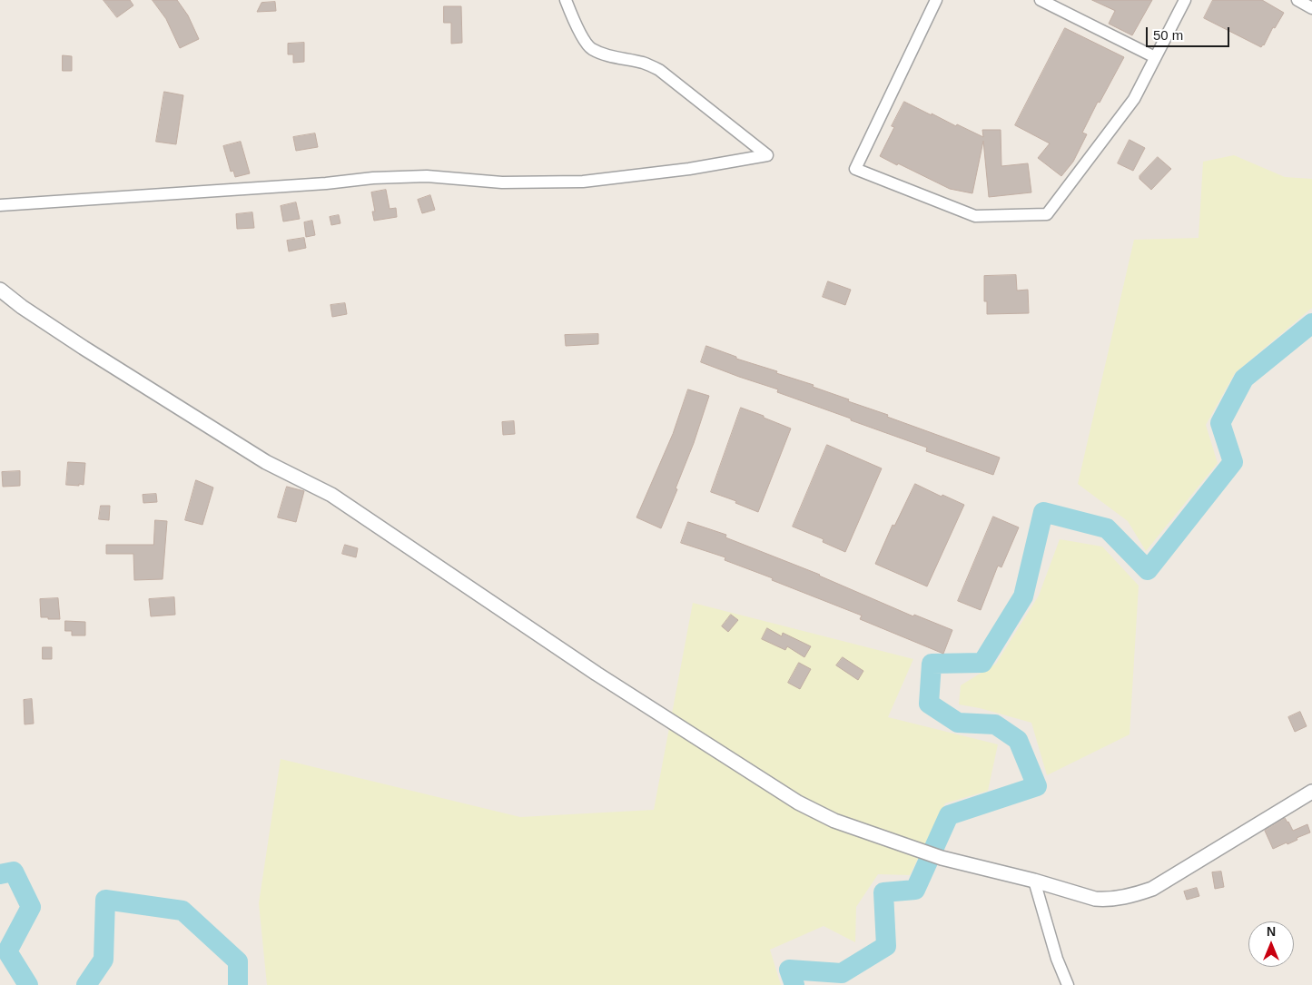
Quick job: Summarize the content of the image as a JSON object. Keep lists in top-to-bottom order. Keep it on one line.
{"scale_bar":"50 m","north":"top"}
